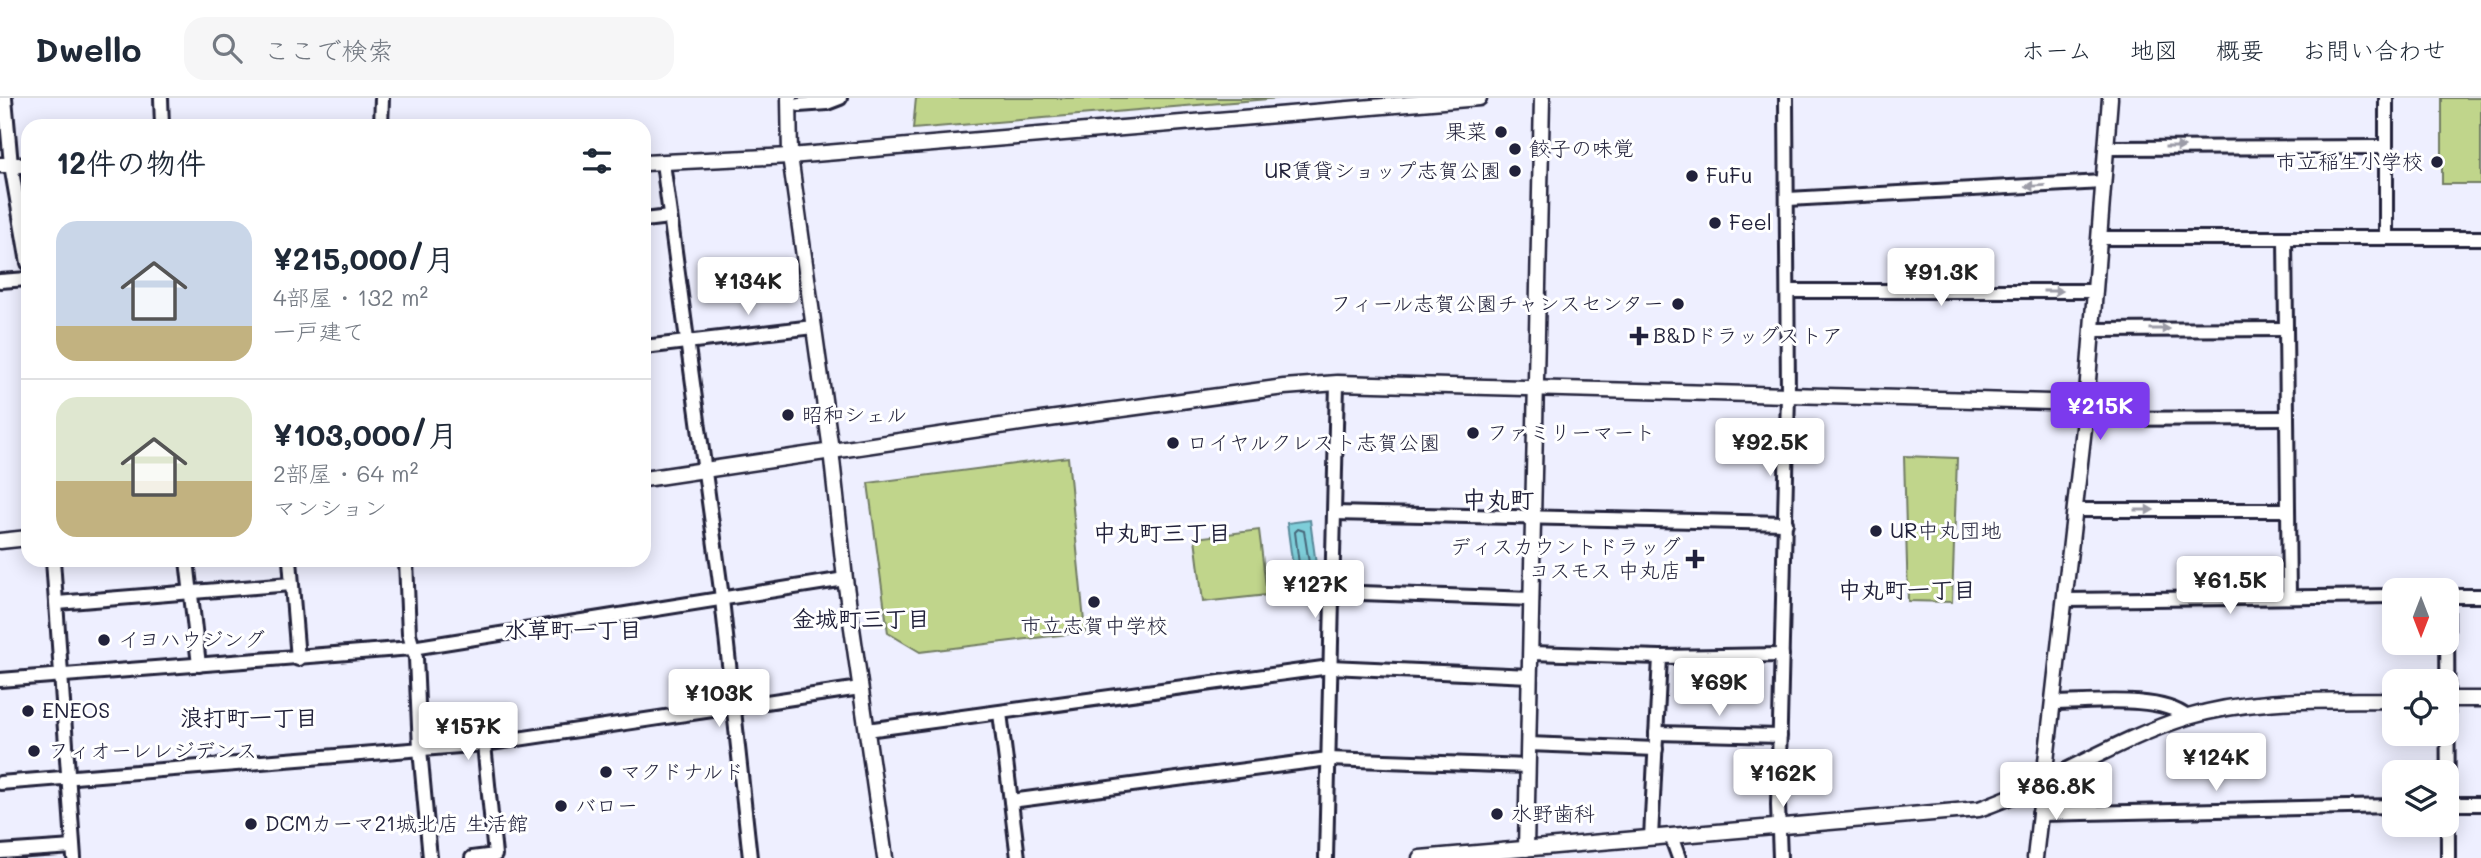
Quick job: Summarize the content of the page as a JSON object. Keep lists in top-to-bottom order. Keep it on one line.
{"districts":["中丸町","中丸町三丁目","中丸町一丁目","金城町三丁目","水草町一丁目","浪打町一丁目"],"places":{"other":["果菜","餃子の味覚","市立稲生小学校","UR賃貸ショップ志賀公園","FuFu","Feel","フィール志賀公園チャンスセンター","昭和シェル","ファミリーマート","ロイヤルクレスト志賀公園","UR中丸団地","市立志賀中学校","イヨハウジング","ENEOS","フィオーレレジデンス","マクドナルド","バロー","水野歯科","DCMカーマ21城北店 生活館"],"health":["B&Dドラッグストア","ディスカウントドラッグ コスモス 中丸店"]},"north":"bottom","page":{"header":"Dwello","search":"ここで検索","nav":["ホーム","地図","概要","お問い合わせ"],"heading":"12件の物件","list":[{"name":"¥215,000/月","note":"4部屋 · 132 m² · 一戸建て"},{"name":"¥103,000/月","note":"2部屋 · 64 m² · マンション"}],"price":["¥91.3K","¥134K","¥215K","¥92.5K","¥61.5K","¥127K","¥69K","¥103K","¥157K","¥124K","¥162K","¥86.8K"]}}
